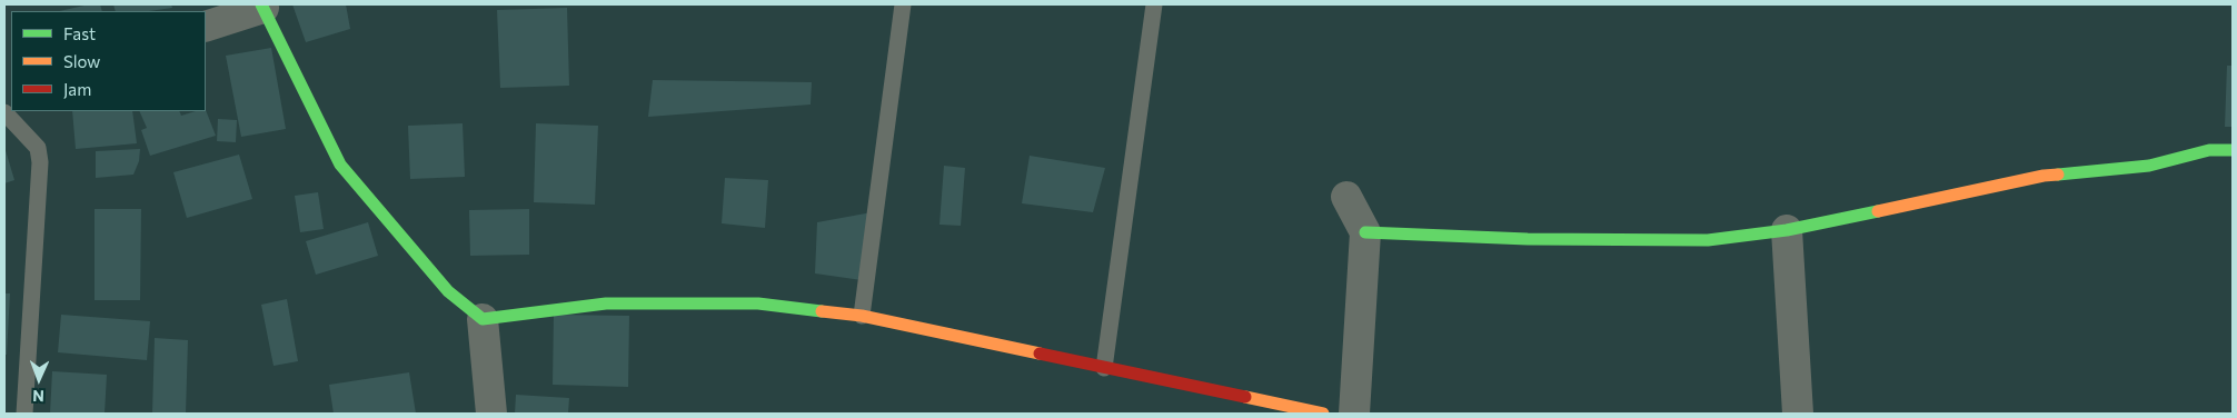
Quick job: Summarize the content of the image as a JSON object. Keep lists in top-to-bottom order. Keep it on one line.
{"legend":["Fast","Slow","Jam"],"north":"bottom"}
